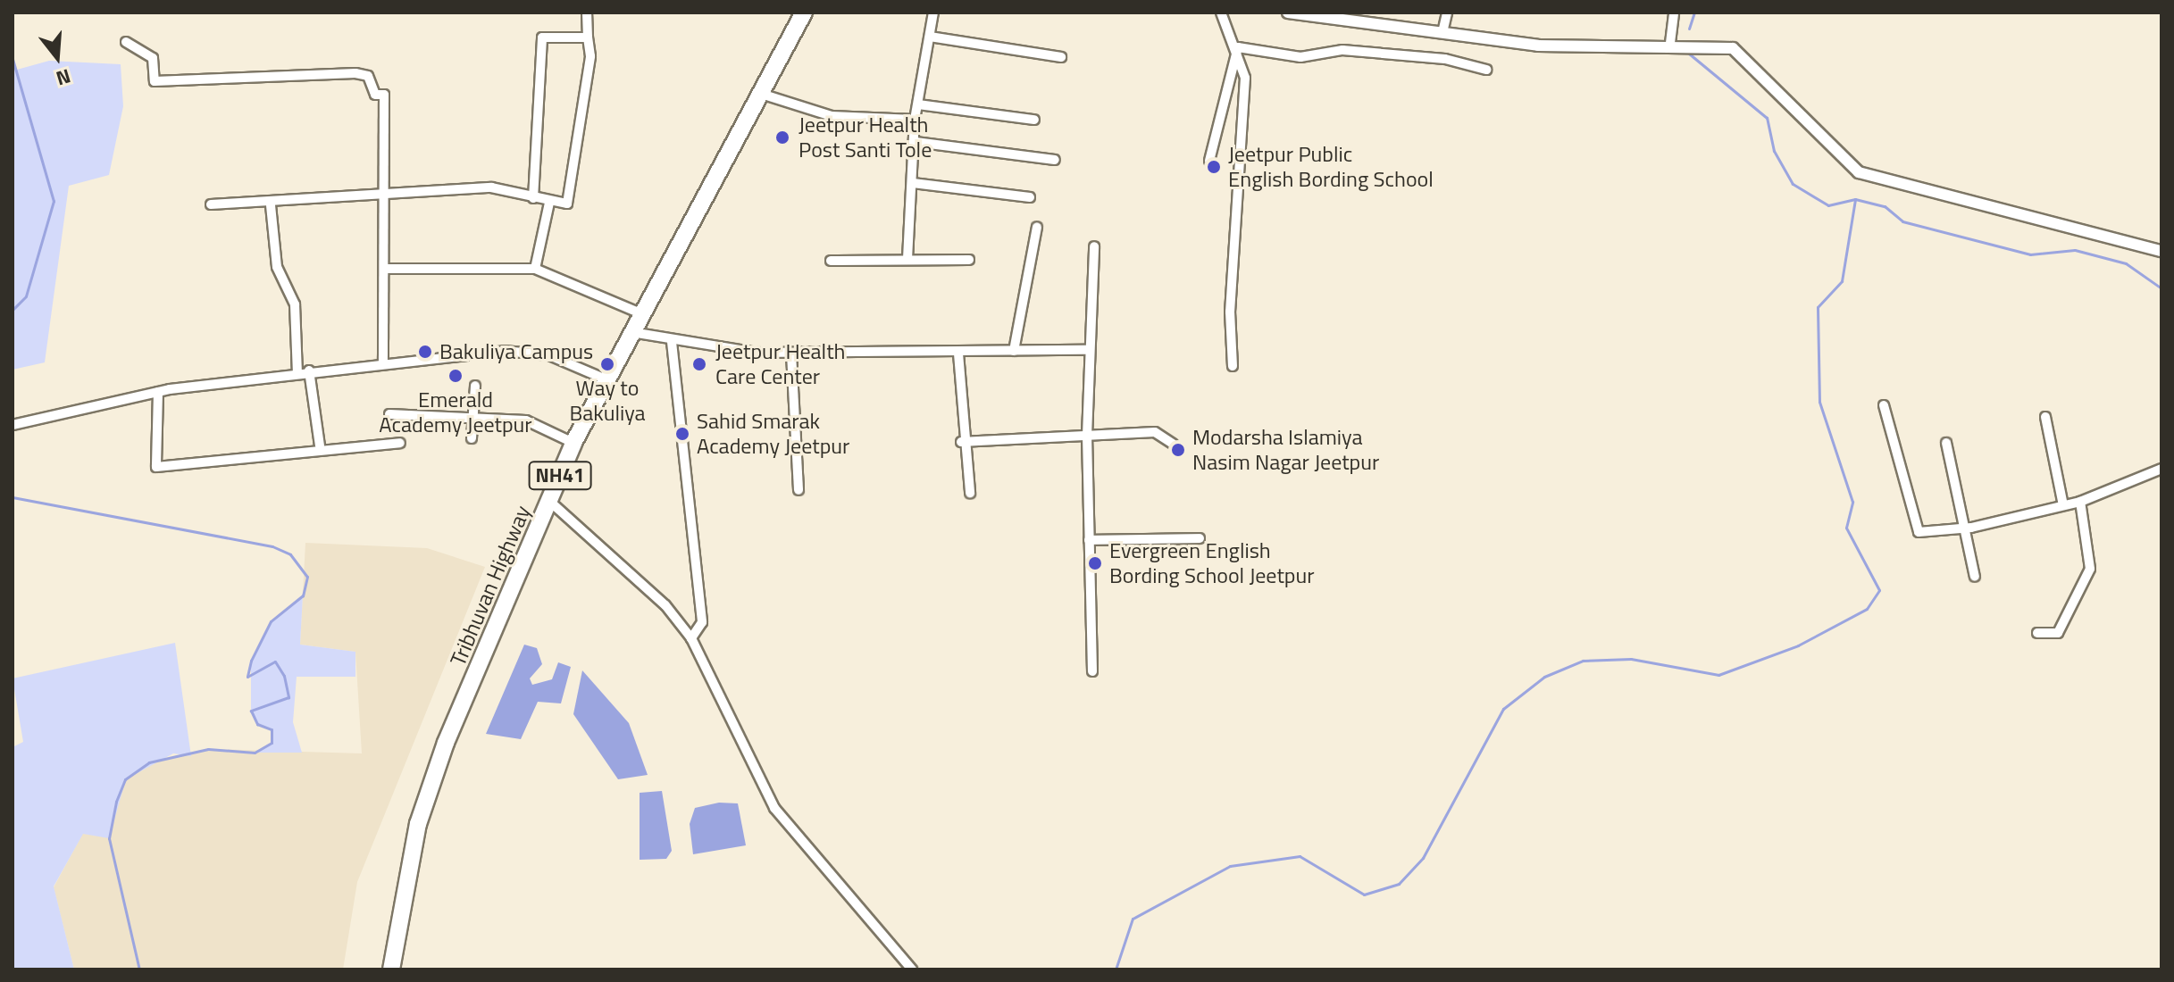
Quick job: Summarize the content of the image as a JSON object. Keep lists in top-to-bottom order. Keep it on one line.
{"streets":{"highway":["NH41","Tribhuvan Highway"]},"places":["Jeetpur Health Post Santi Tole","Jeetpur Public English Bording School","Bakuliya Campus","Way to Bakuliya","Jeetpur Health Care Center","Emerald Academy Jeetpur","Sahid Smarak Academy Jeetpur","Modarsha Islamiya Nasim Nagar Jeetpur","Evergreen English Bording School Jeetpur"],"north":"bottom"}
